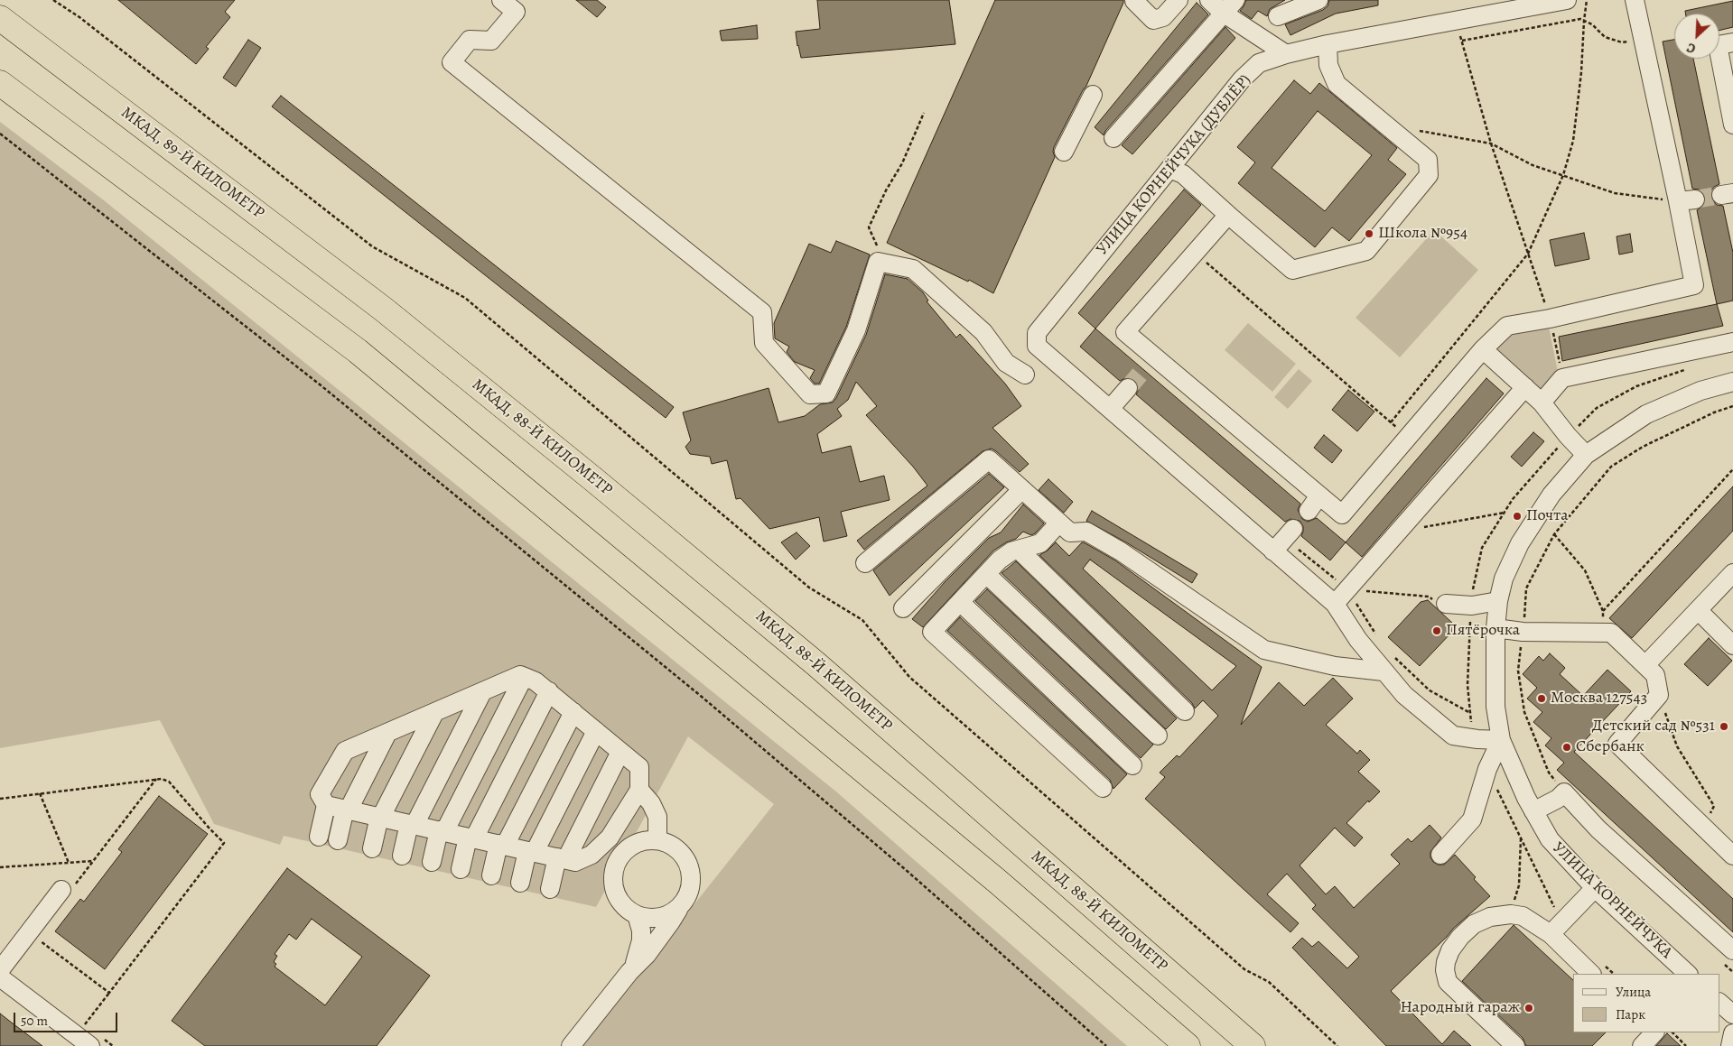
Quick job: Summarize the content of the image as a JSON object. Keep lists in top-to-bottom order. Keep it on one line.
{"streets":{"highway":["МКАД, 89-Й КИЛОМЕТР","МКАД, 88-Й КИЛОМЕТР"],"street":["УЛИЦА КОРНЕЙЧУКА (ДУБЛЁР)","УЛИЦА КОРНЕЙЧУКА"]},"crossings":[["МКАД, 89-Й КИЛОМЕТР","МКАД, 88-Й КИЛОМЕТР"]],"places":["Школа №954","Почта","Пятёрочка","Москва 127543","Детский сад №531","Сбербанк","Народный гараж"],"legend":["Улица","Парк"],"scale_bar":"50 m","north":"bottom left"}
